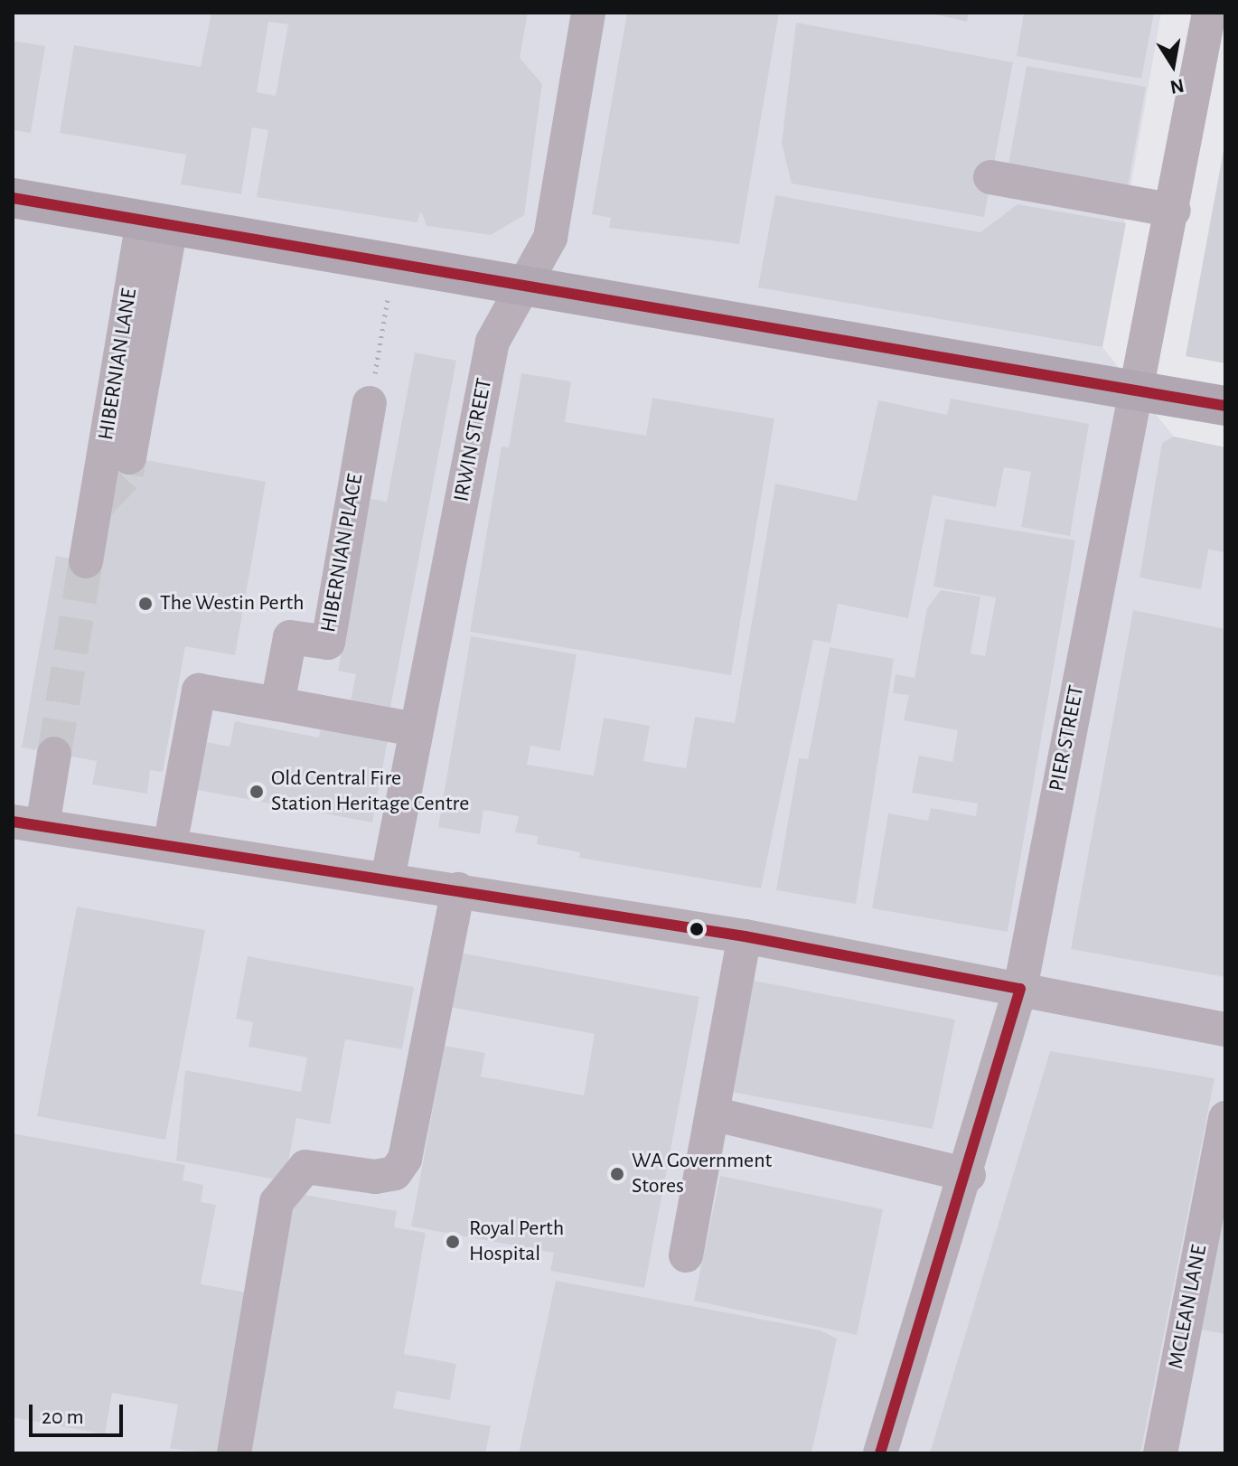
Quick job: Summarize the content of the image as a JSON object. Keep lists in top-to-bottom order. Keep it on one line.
{"streets":{"street":["HIBERNIAN LANE","IRWIN STREET","HIBERNIAN PLACE","PIER STREET","MCLEAN LANE"]},"places":["The Westin Perth","Old Central Fire Station Heritage Centre","WA Government Stores","Royal Perth Hospital"],"scale_bar":"20 m","north":"bottom"}
